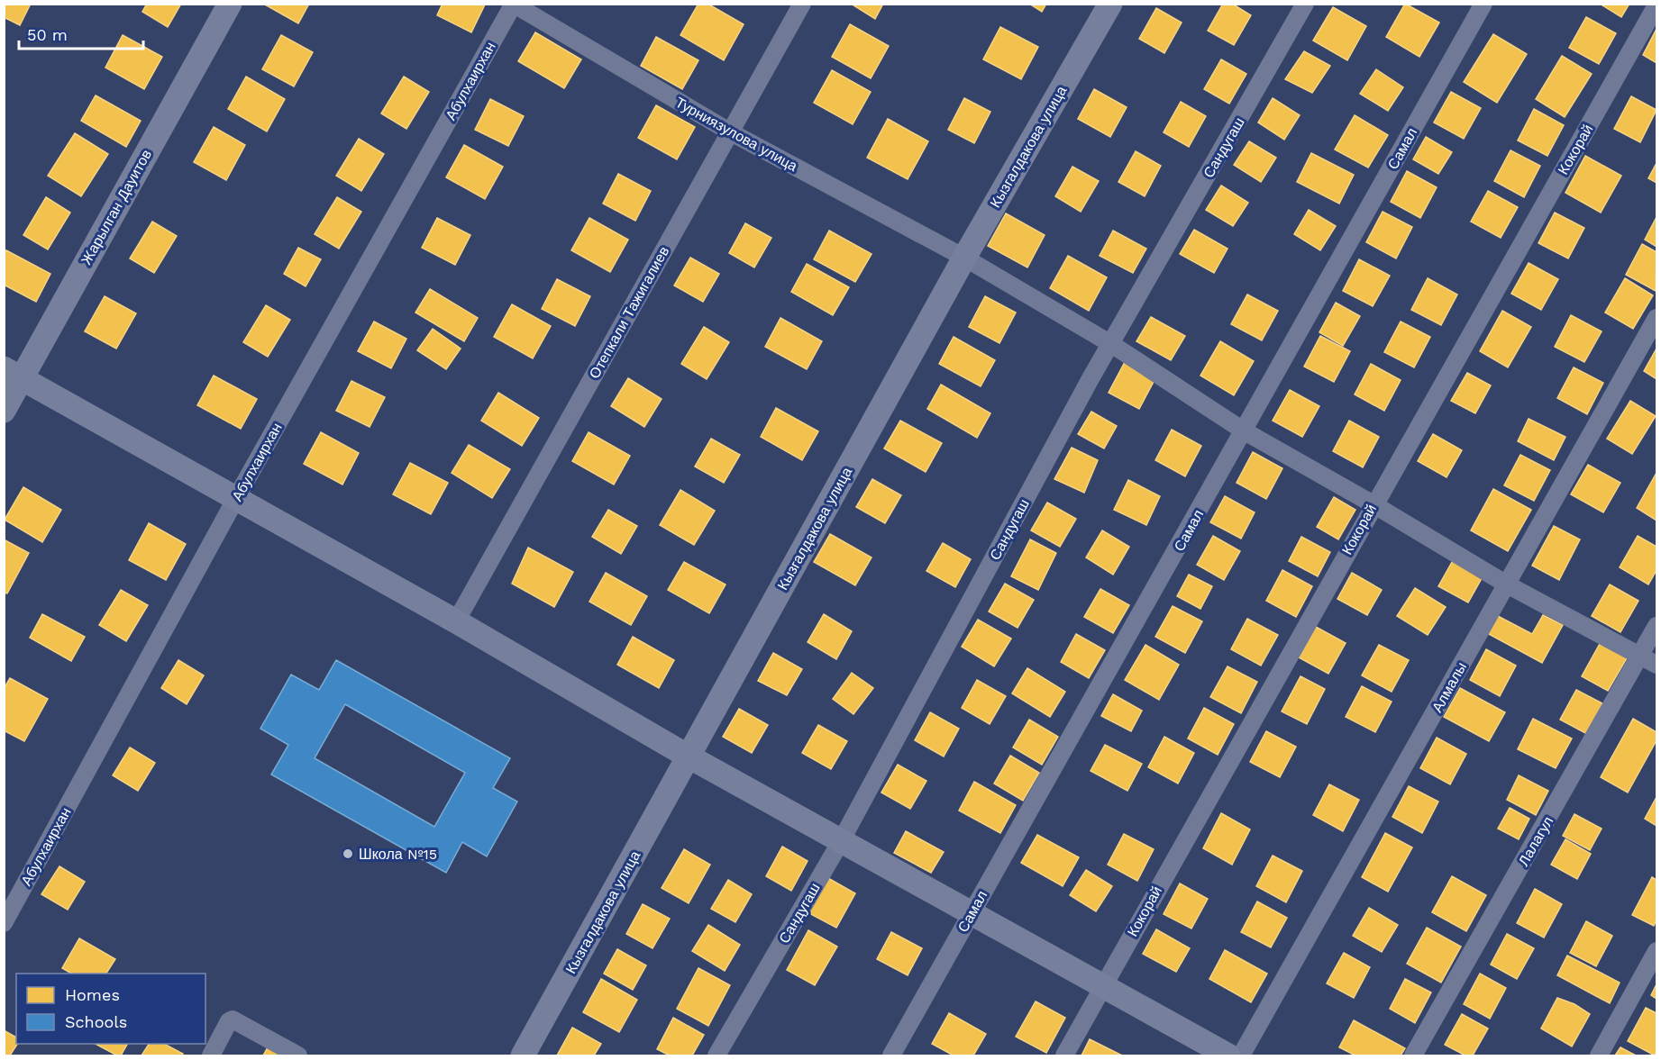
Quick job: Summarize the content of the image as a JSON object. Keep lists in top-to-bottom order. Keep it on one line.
{"streets":{"street":["Абулхаирхан","Турниязулова улица","Кызгалдакова улица","Сандугаш","Самал","Кокорай","Жарылган Дауитов","Отепкали Тажигалиев","Алмалы","Лалагул"]},"crossings":[["Абулхаирхан","Турниязулова улица"],["Турниязулова улица","Кызгалдакова улица"],["Турниязулова улица","Сандугаш"],["Турниязулова улица","Самал"],["Турниязулова улица","Кокорай"],["Турниязулова улица","Отепкали Тажигалиев"],["Турниязулова улица","Алмалы"],["Турниязулова улица","Лалагул"]],"places":["Школа №15"],"legend":["Homes","Schools"],"scale_bar":"50 m"}
